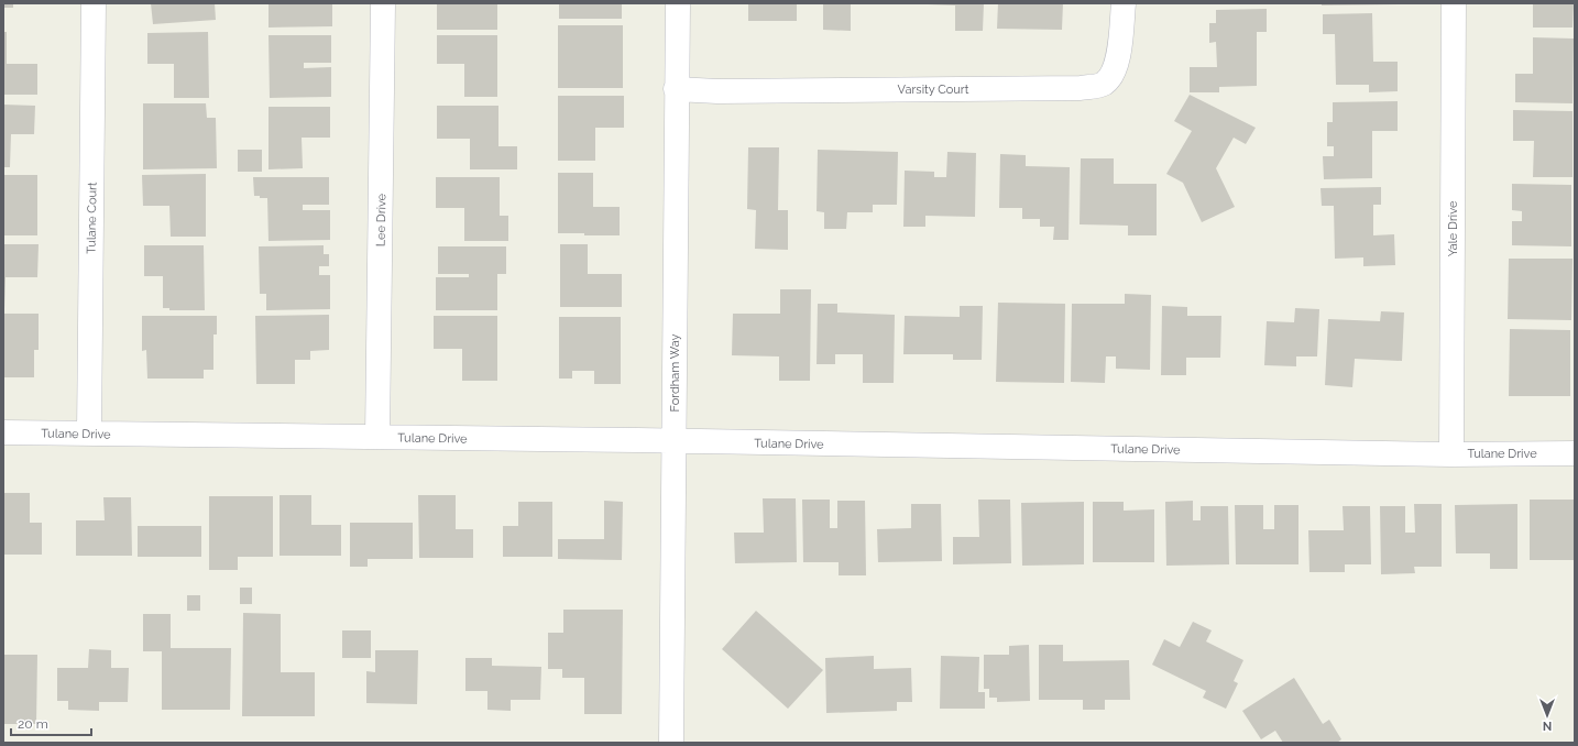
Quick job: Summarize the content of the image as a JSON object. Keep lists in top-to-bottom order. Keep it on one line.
{"streets":{"street":["Varsity Court","Tulane Court","Lee Drive","Yale Drive","Fordham Way","Tulane Drive"]},"crossings":[["Varsity Court","Fordham Way"],["Tulane Court","Tulane Drive"],["Lee Drive","Tulane Drive"],["Yale Drive","Tulane Drive"],["Fordham Way","Tulane Drive"]],"scale_bar":"20 m","north":"bottom"}
